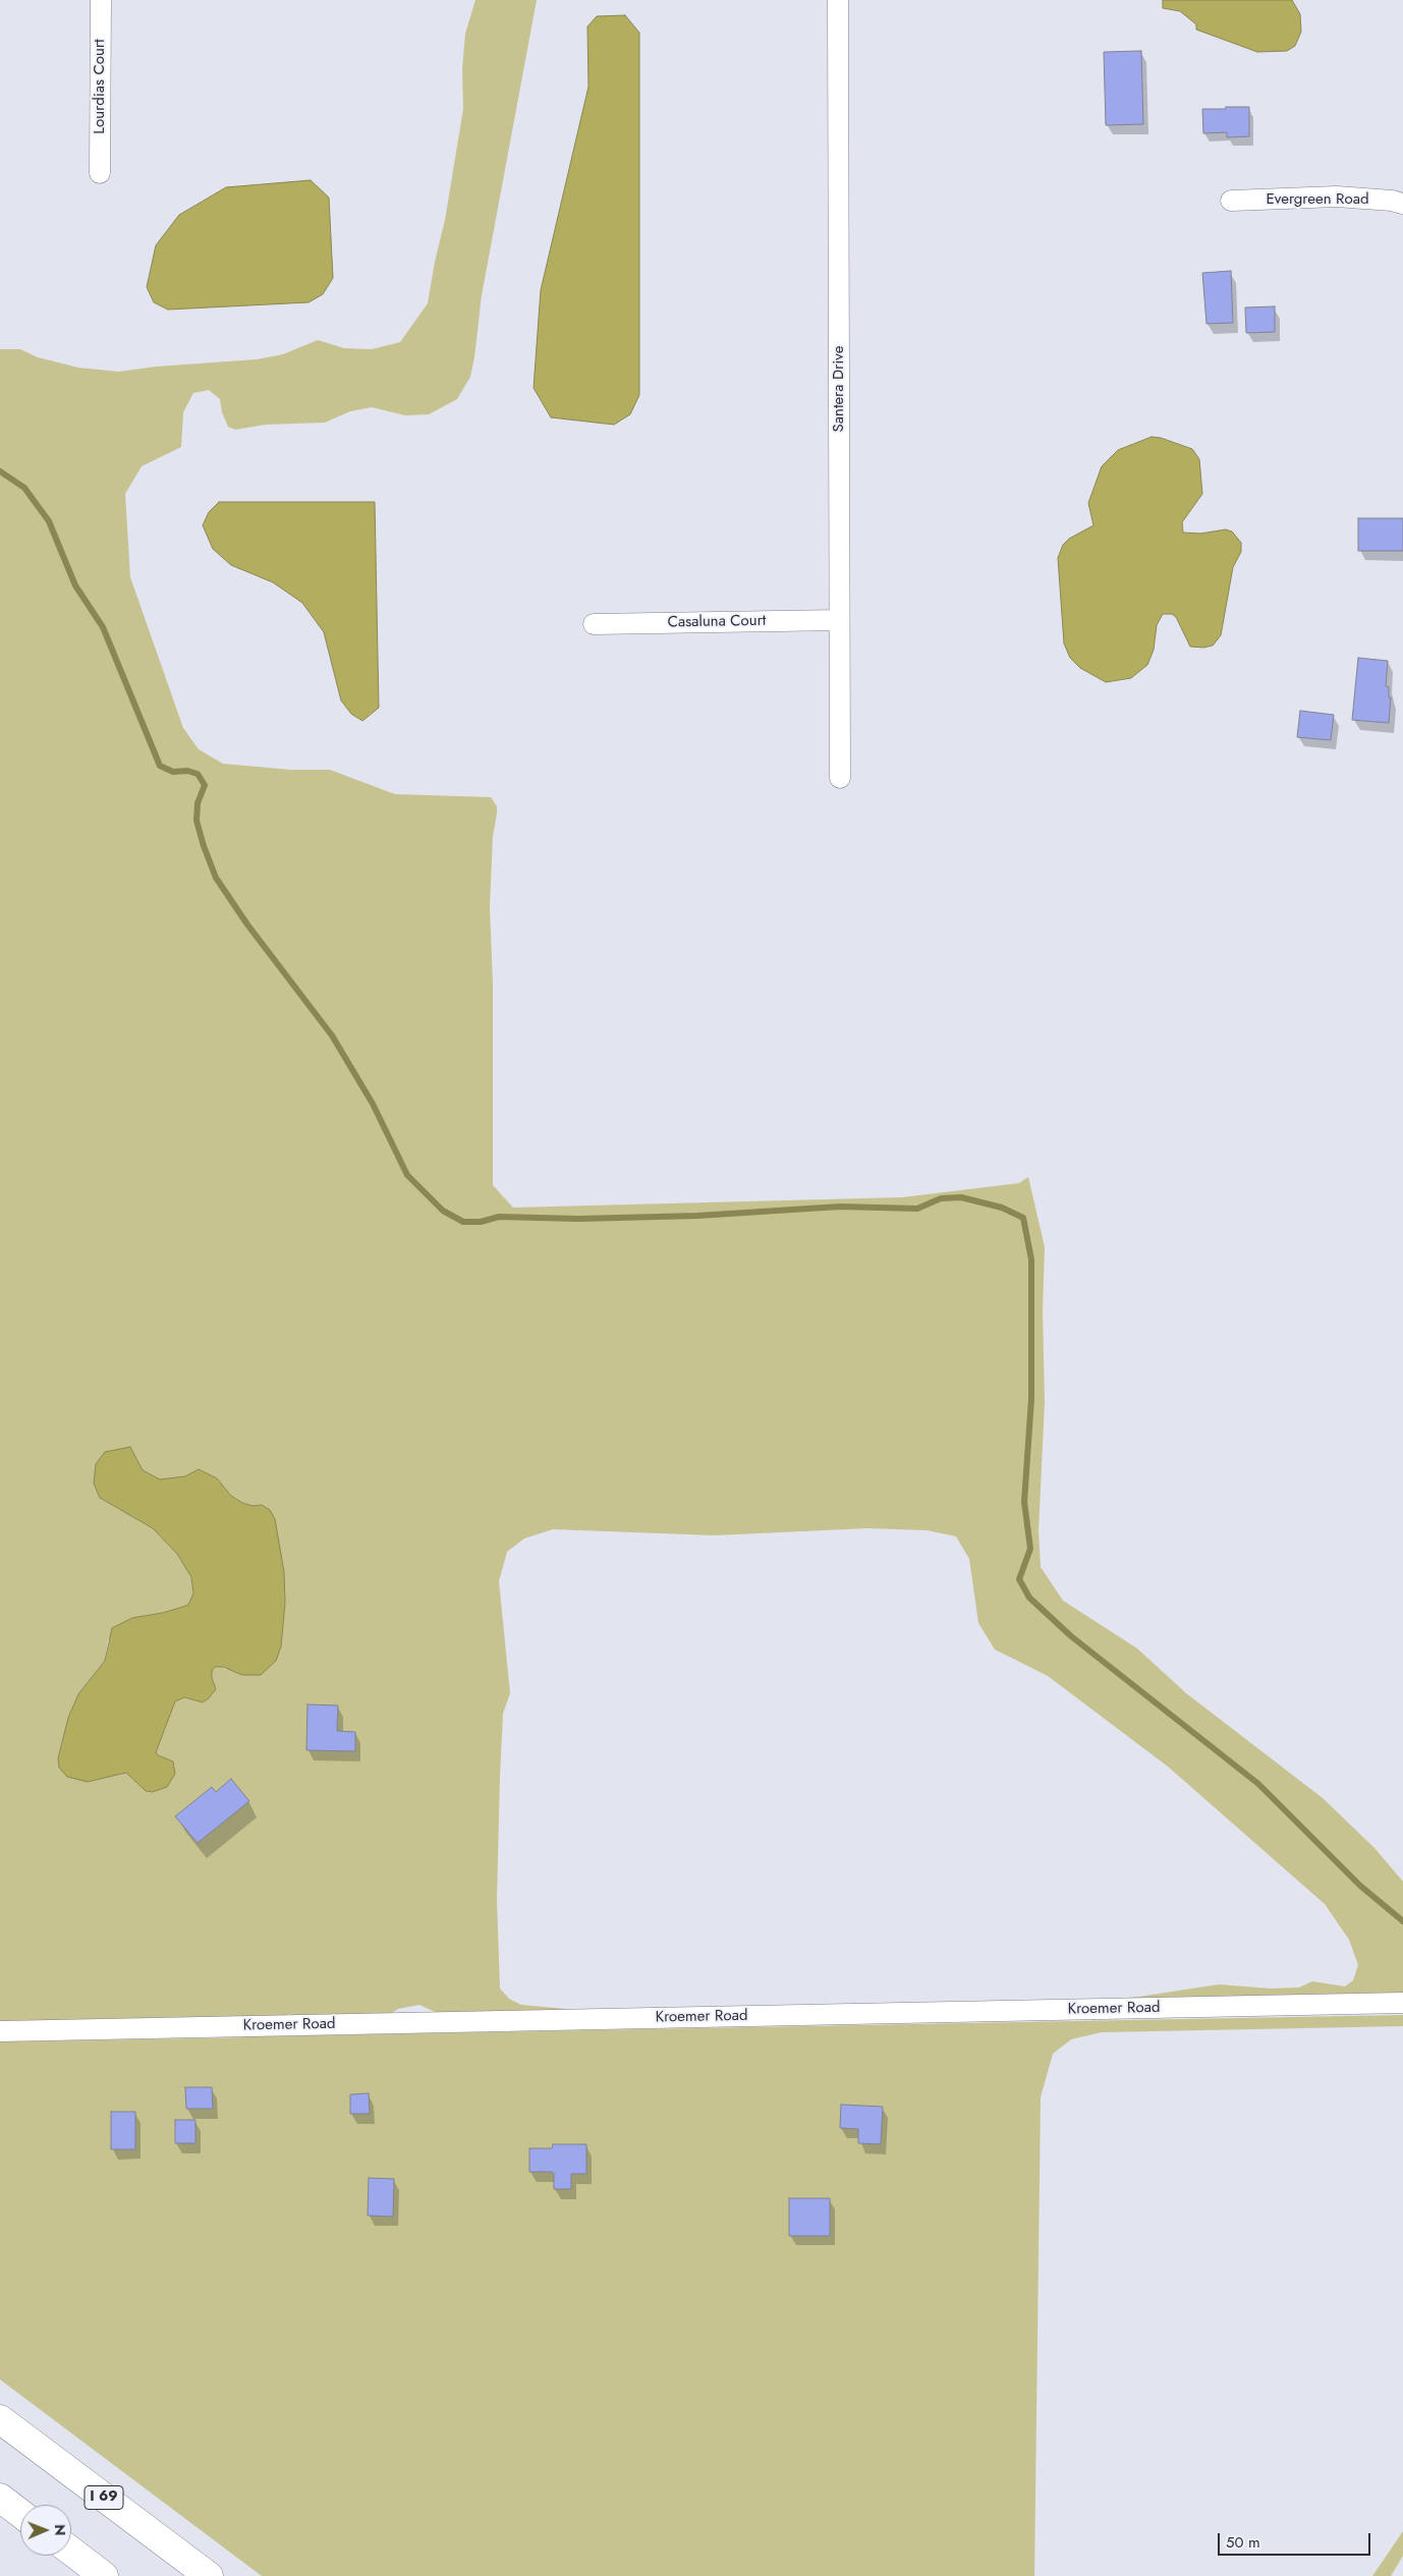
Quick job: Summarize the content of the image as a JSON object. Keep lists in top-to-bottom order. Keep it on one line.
{"streets":{"highway":["I 69"],"street":["Lourdias Court","Evergreen Road","Santera Drive","Casaluna Court","Kroemer Road"]},"crossings":[["Santera Drive","Casaluna Court"]],"scale_bar":"50 m","north":"right"}
